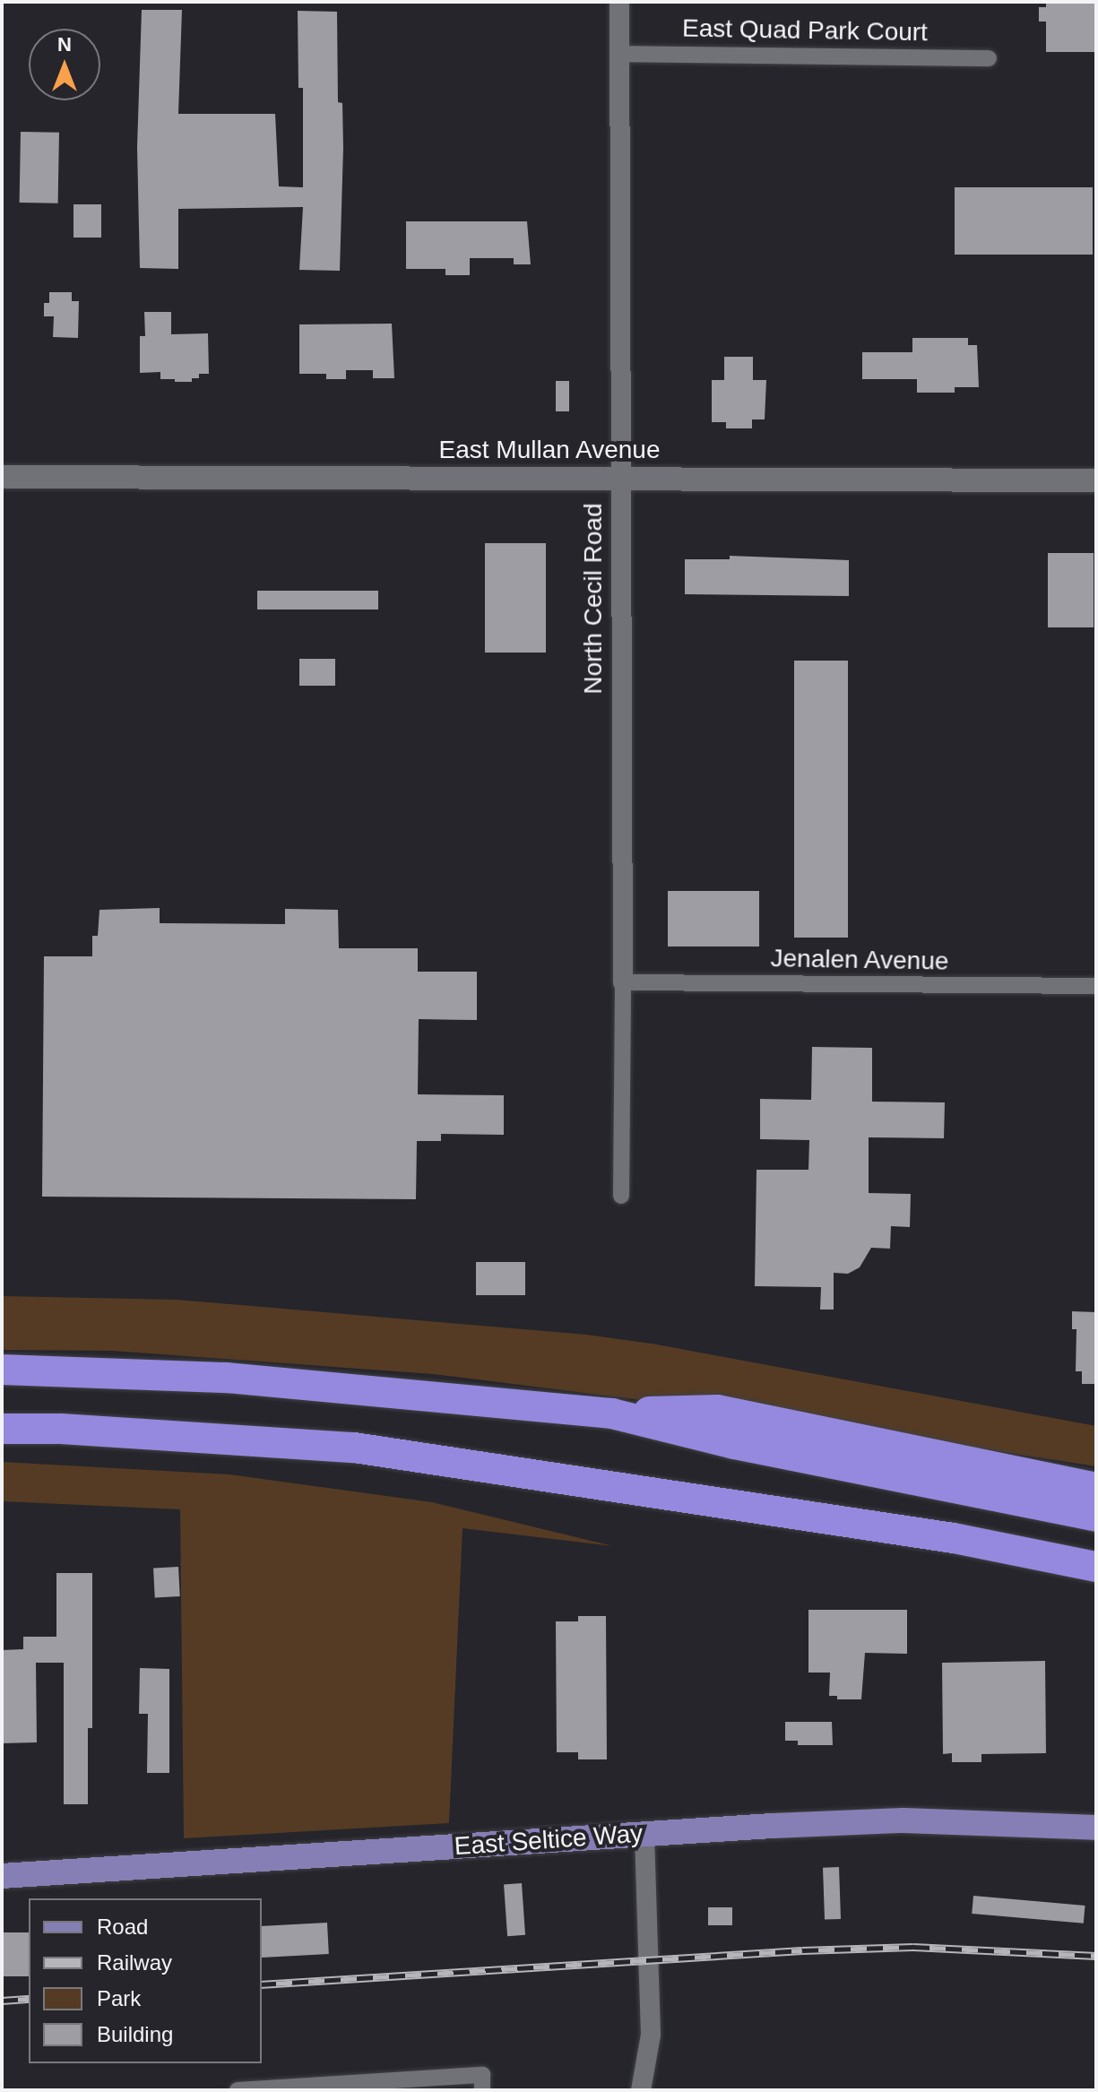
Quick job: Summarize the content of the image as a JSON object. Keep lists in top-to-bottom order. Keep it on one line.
{"streets":{"main road":["East Mullan Avenue","East Seltice Way"],"street":["East Quad Park Court","North Cecil Road","Jenalen Avenue"]},"crossings":[["East Quad Park Court","North Cecil Road"],["East Mullan Avenue","North Cecil Road"],["North Cecil Road","Jenalen Avenue"]],"legend":["Road","Railway","Park","Building"],"north":"top"}
